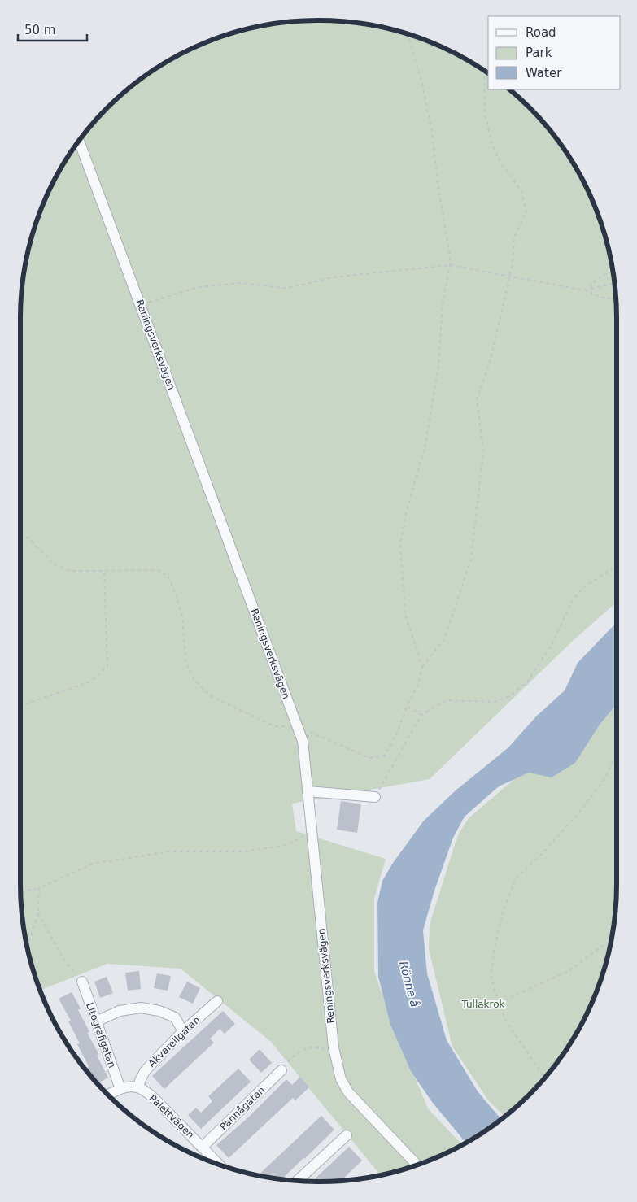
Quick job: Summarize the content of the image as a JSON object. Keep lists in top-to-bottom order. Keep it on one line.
{"streets":{"street":["Reningsverksvägen","Litografigatan","Akvarellgatan","Pannågatan","Palettvägen"]},"crossings":[["Litografigatan","Palettvägen"],["Akvarellgatan","Palettvägen"],["Pannågatan","Palettvägen"]],"water":["Rönne å"],"parks":["Tullakrok"],"legend":["Road","Park","Water"],"scale_bar":"50 m"}
